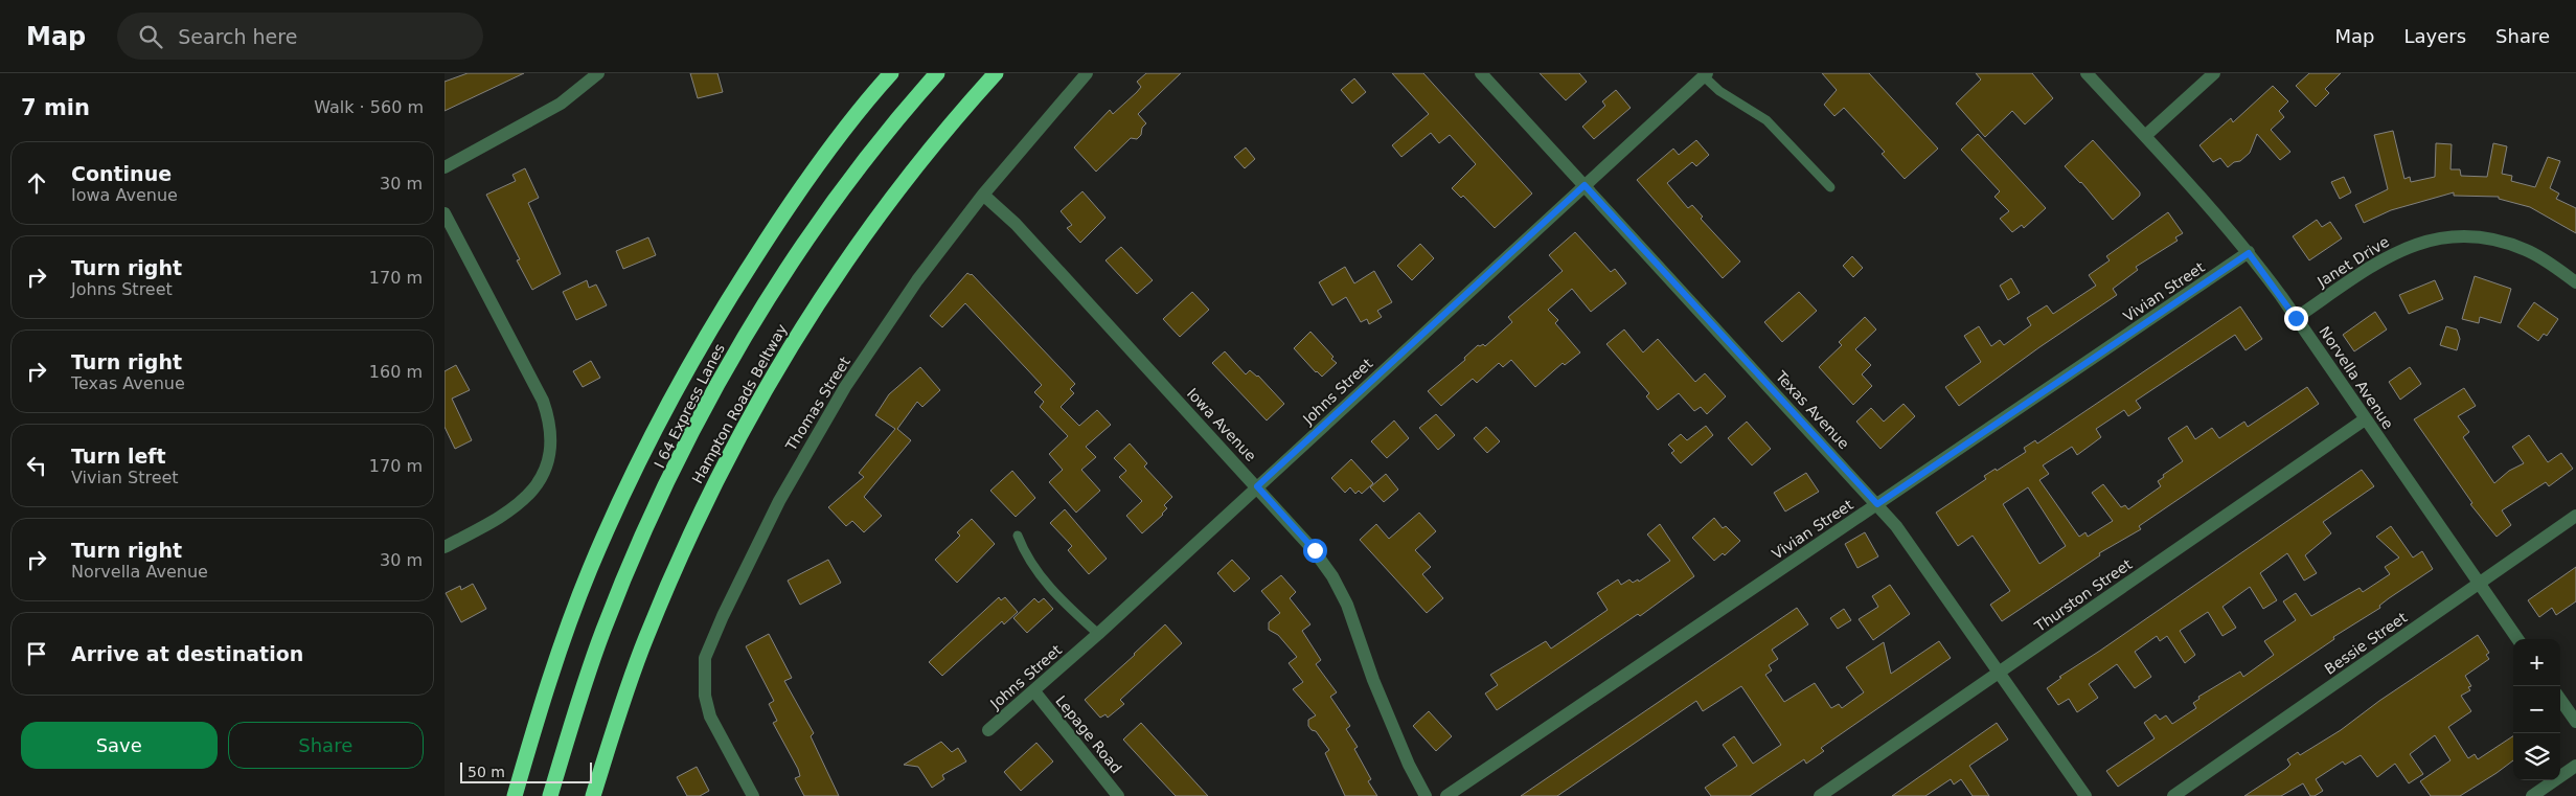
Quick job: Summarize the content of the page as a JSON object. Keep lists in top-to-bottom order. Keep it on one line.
{"streets":{"highway":["Hampton Roads Beltway","I 64 Express Lanes"],"street":["Janet Drive","Vivian Street","Norvella Avenue","Johns Street","Thomas Street","Texas Avenue","Iowa Avenue","Thurston Street","Bessie Street","Lepage Road"]},"crossings":[["Janet Drive","Norvella Avenue"],["Vivian Street","Norvella Avenue"],["Vivian Street","Texas Avenue"],["Norvella Avenue","Thurston Street"],["Norvella Avenue","Bessie Street"],["Johns Street","Texas Avenue"],["Johns Street","Iowa Avenue"],["Johns Street","Lepage Road"],["Thomas Street","Iowa Avenue"],["Texas Avenue","Thurston Street"]],"scale_bar":"50 m","page":{"header":"Map","search":"Search here","nav":["Map","Layers","Share"],"heading":["7 min","Walk · 560 m"],"list":[["Continue","Iowa Avenue","30 m"],["Turn right","Johns Street","170 m"],["Turn right","Texas Avenue","160 m"],["Turn left","Vivian Street","170 m"],["Turn right","Norvella Avenue","30 m"],"Arrive at destination"],"map_buttons":["+","−"],"buttons":["Save","Share"],"scale":"50 m"}}
